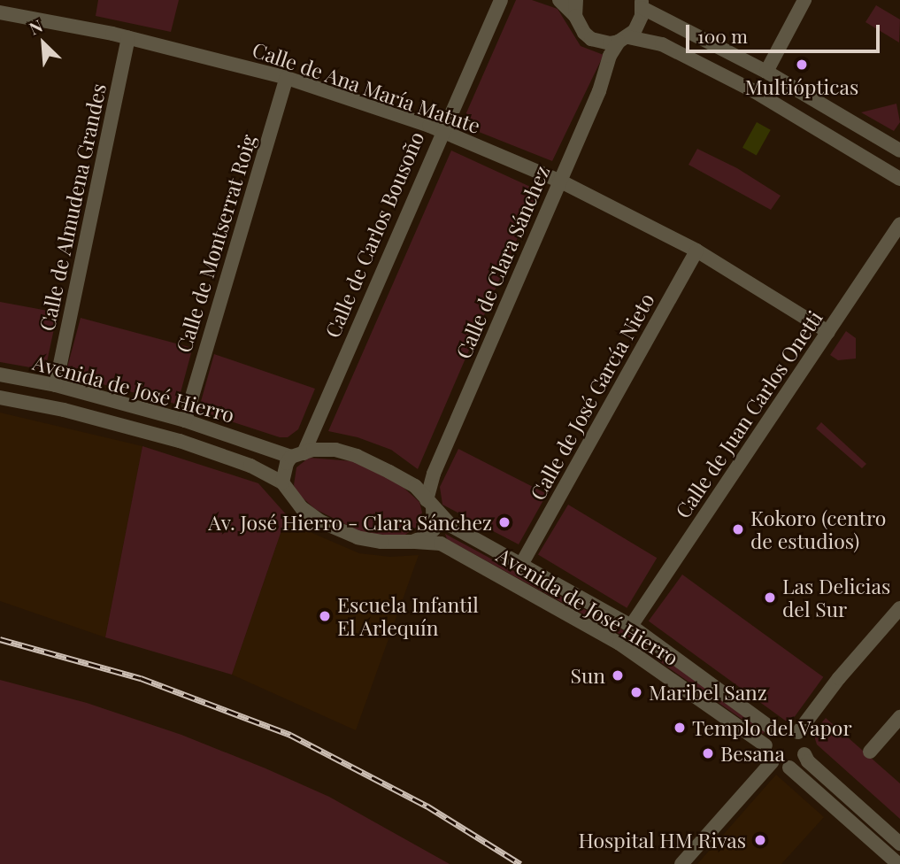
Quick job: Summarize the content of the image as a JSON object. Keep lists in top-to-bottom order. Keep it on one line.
{"streets":{"street":["Calle de Ana María Matute","Calle de Almudena Grandes","Calle de Carlos Bousoño","Calle de Montserrat Roig","Calle de Clara Sánchez","Avenida de José Hierro","Calle de José García Nieto","Calle de Juan Carlos Onetti"]},"crossings":[["Calle de Ana María Matute","Calle de Almudena Grandes"],["Calle de Ana María Matute","Calle de Carlos Bousoño"],["Calle de Ana María Matute","Calle de Montserrat Roig"],["Calle de Ana María Matute","Calle de Clara Sánchez"],["Calle de Ana María Matute","Calle de José García Nieto"],["Calle de Ana María Matute","Calle de Juan Carlos Onetti"],["Calle de Almudena Grandes","Avenida de José Hierro"],["Calle de Carlos Bousoño","Avenida de José Hierro"],["Calle de Montserrat Roig","Avenida de José Hierro"],["Calle de Clara Sánchez","Avenida de José Hierro"],["Avenida de José Hierro","Calle de José García Nieto"],["Avenida de José Hierro","Calle de Juan Carlos Onetti"]],"places":["Multiópticas","Av. José Hierro - Clara Sánchez","Kokoro (centro de estudios)","Las Delicias del Sur","Escuela Infantil El Arlequín","Sun","Maribel Sanz","Templo del Vapor","Besana","Hospital HM Rivas"],"scale_bar":"100 m","north":"top left"}
